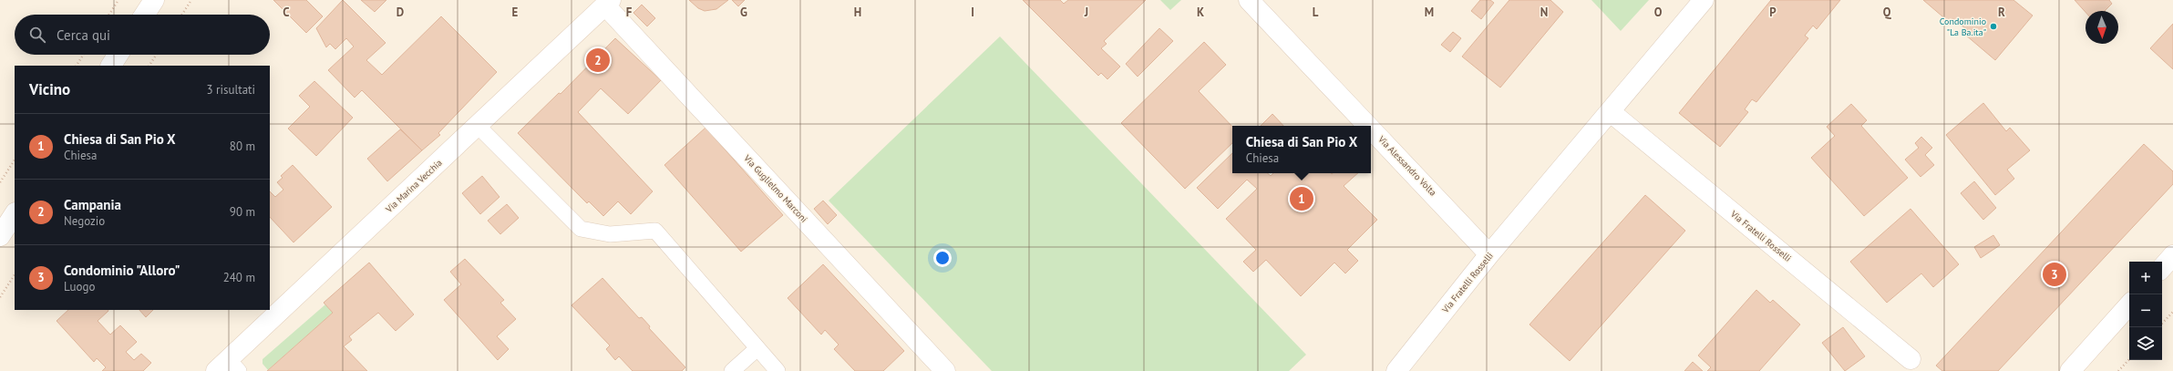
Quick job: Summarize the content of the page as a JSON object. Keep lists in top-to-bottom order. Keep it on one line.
{"streets":{"street":["Via Alessandro Volta","Via Marina Vecchia","Via Guglielmo Marconi","Via Fratelli Rosselli"]},"crossings":[["Via Alessandro Volta","Via Fratelli Rosselli"],["Via Marina Vecchia","Via Guglielmo Marconi"]],"places":["Condominio \"La Ba.ita\""],"north":"bottom","page":{"search":"Cerca qui","pins":["2","1","3"],"heading":["Vicino","3 risultati"],"list":[{"mark":"1","name":"Chiesa di San Pio X","note":"Chiesa","value":"80 m"},{"mark":"2","name":"Campania","note":"Negozio","value":"90 m"},{"mark":"3","name":"Condominio \"Alloro\"","note":"Luogo","value":"240 m"}],"popup":["Chiesa di San Pio X","Chiesa"],"map_buttons":["+","−"]},"grid":{"columns":["C","D","E","F","G","H","I","J","K","L","M","N","O","P","Q","R"]}}
